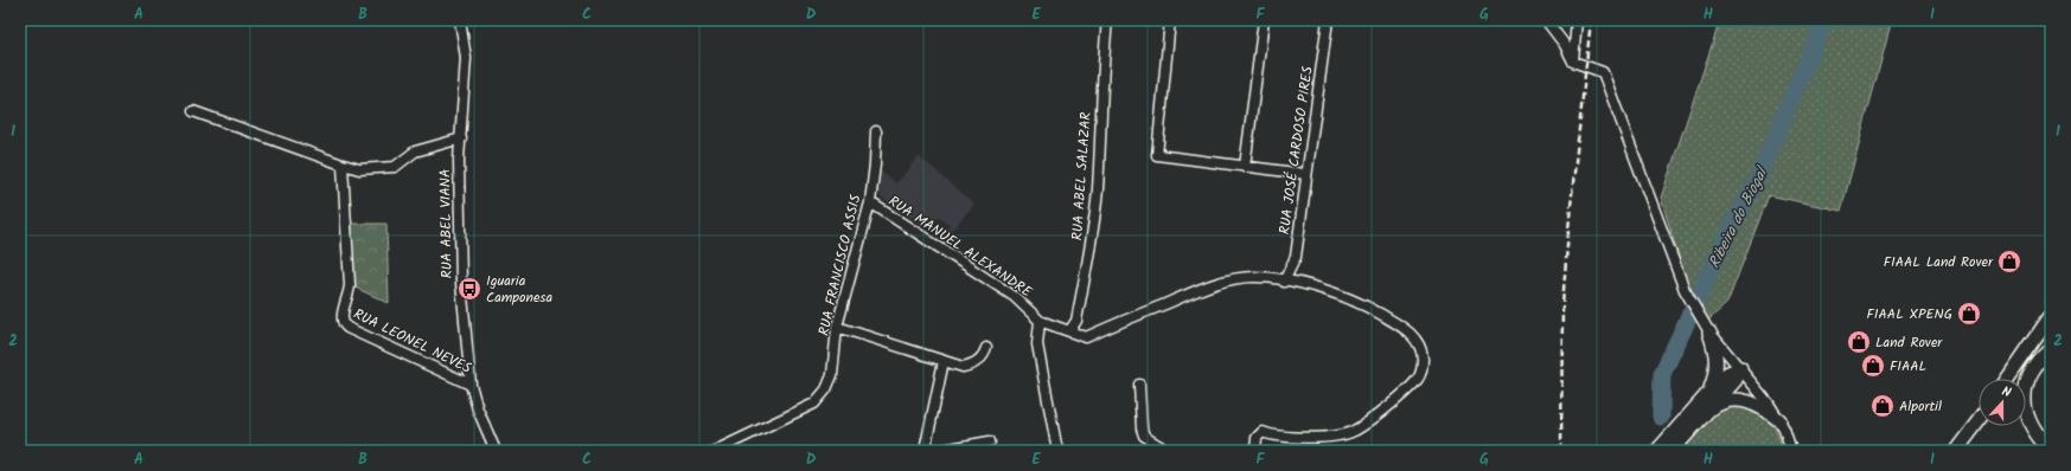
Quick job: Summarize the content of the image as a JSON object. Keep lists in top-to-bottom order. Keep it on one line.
{"streets":{"street":["RUA JOSÉ CARDOSO PIRES","RUA ABEL SALAZAR","RUA ABEL VIANA","RUA MANUEL ALEXANDRE","RUA FRANCISCO ASSIS","RUA LEONEL NEVES"]},"crossings":[["RUA ABEL VIANA","RUA LEONEL NEVES"],["RUA MANUEL ALEXANDRE","RUA FRANCISCO ASSIS"]],"water":["Ribeira do Biogal"],"places":{"shop":["FIAAL Land Rover","FIAAL XPENG","Land Rover","FIAAL","Alportil"],"bus stop":["Iguaria Camponesa"]},"north":"top","grid":{"columns":["A","B","C","D","E","F","G","H","I"],"rows":["1","2"]}}
